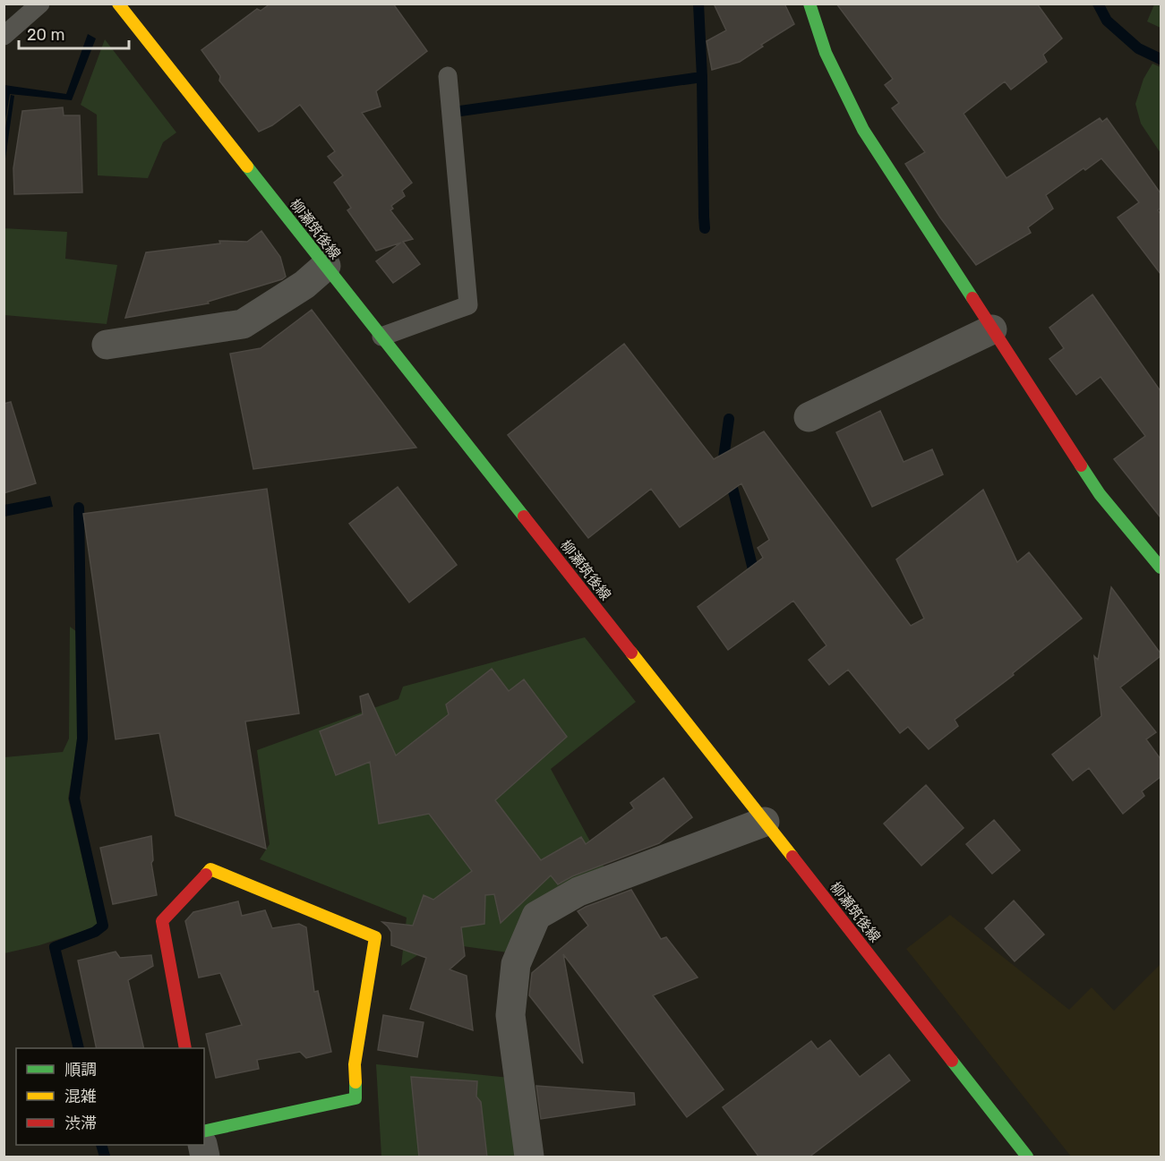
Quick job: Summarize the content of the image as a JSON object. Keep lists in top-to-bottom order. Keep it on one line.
{"streets":{"main road":["柳瀬筑後線"]},"legend":["順調","混雑","渋滞"],"scale_bar":"20 m"}
